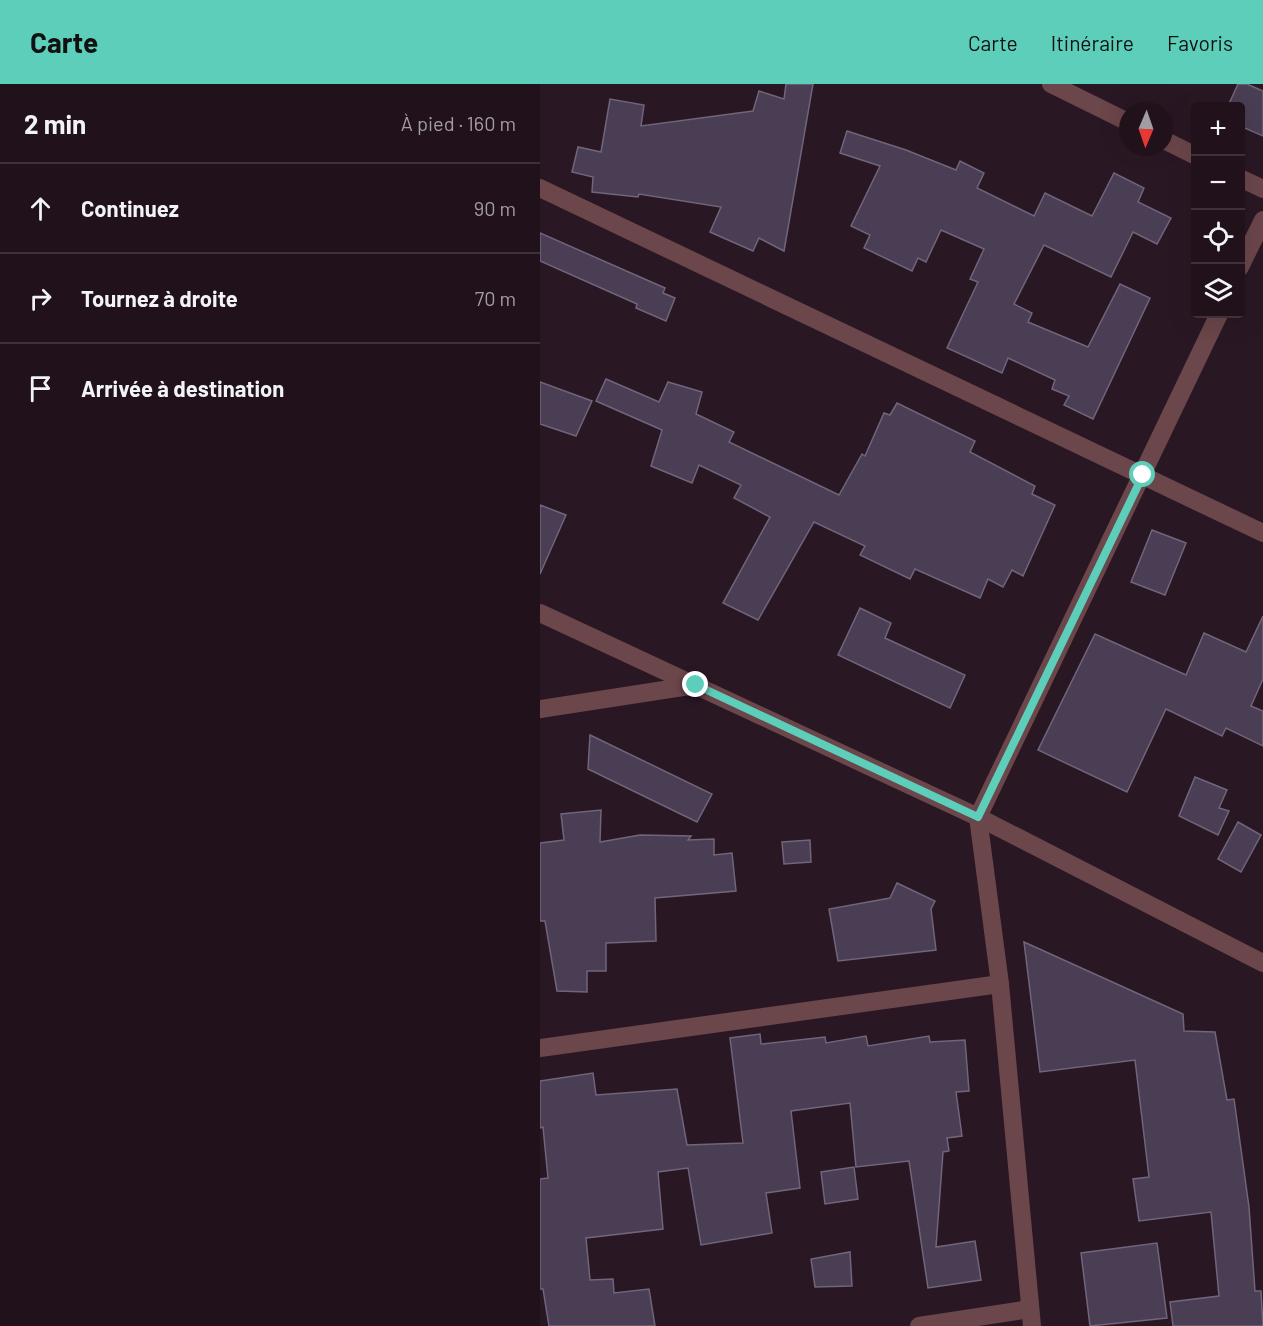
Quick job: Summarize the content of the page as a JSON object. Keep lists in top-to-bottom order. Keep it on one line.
{"north":"bottom","page":{"header":"Carte","nav":["Carte","Itinéraire","Favoris"],"heading":["2 min","À pied · 160 m"],"map_buttons":["+","−"],"list":[["Continuez","90 m"],["Tournez à droite","70 m"],"Arrivée à destination"]}}
